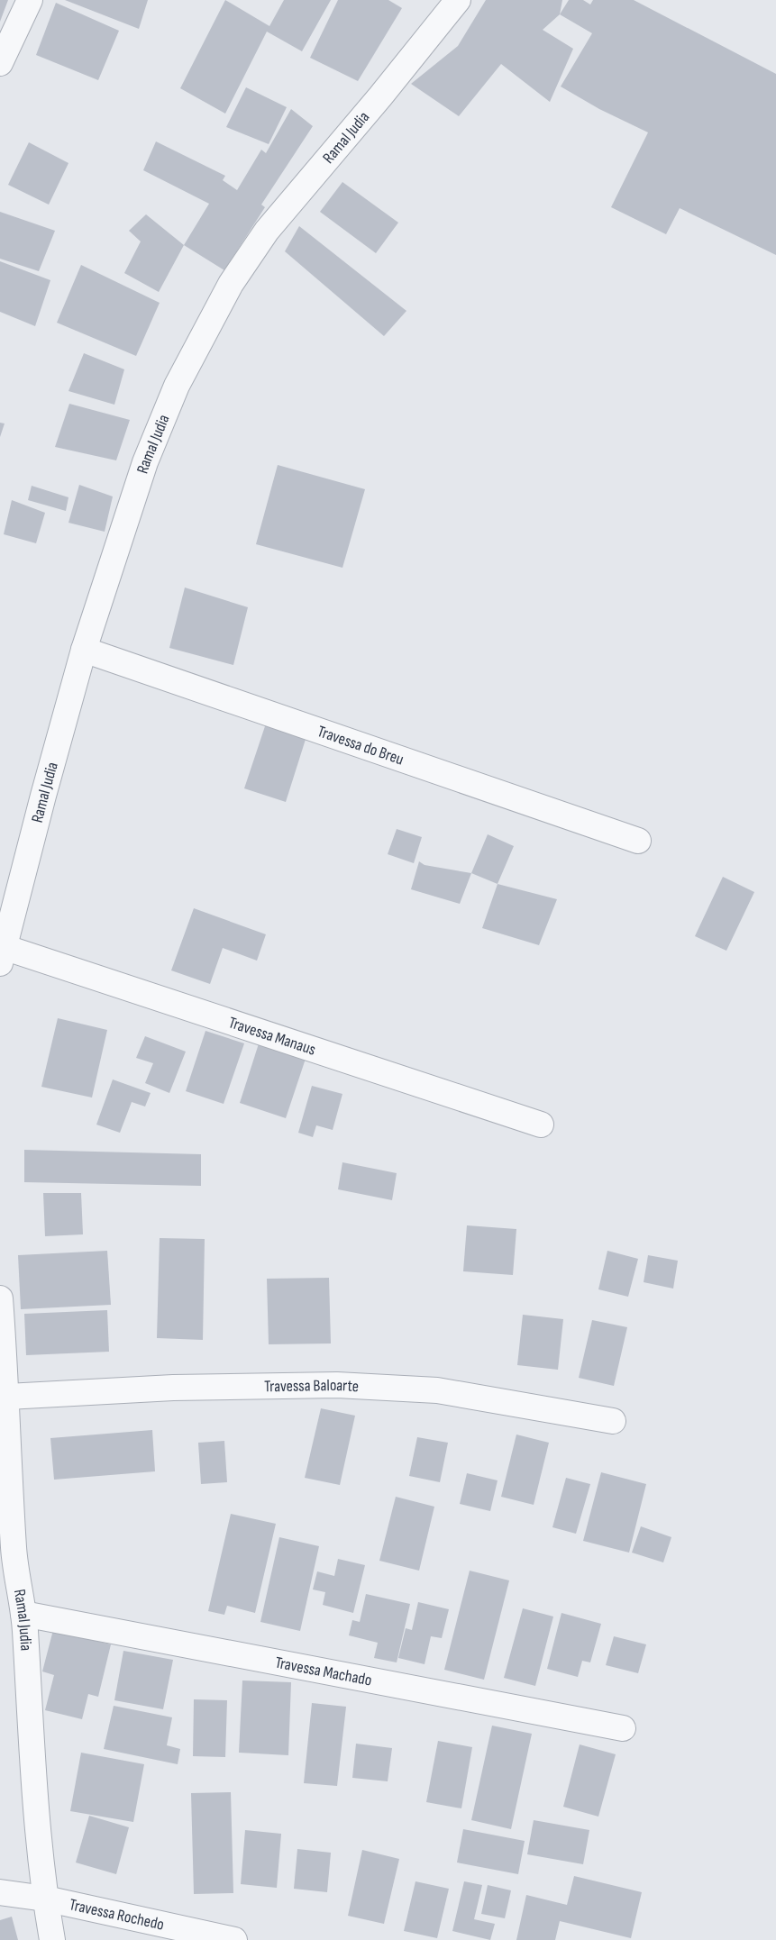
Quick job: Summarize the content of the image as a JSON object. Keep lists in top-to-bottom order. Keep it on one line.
{"streets":{"street":["Ramal Judia","Travessa do Breu","Travessa Manaus","Travessa Baloarte","Travessa Machado","Travessa Rochedo"]},"crossings":[["Ramal Judia","Travessa do Breu"],["Ramal Judia","Travessa Manaus"],["Ramal Judia","Travessa Baloarte"],["Ramal Judia","Travessa Machado"],["Ramal Judia","Travessa Rochedo"]]}
